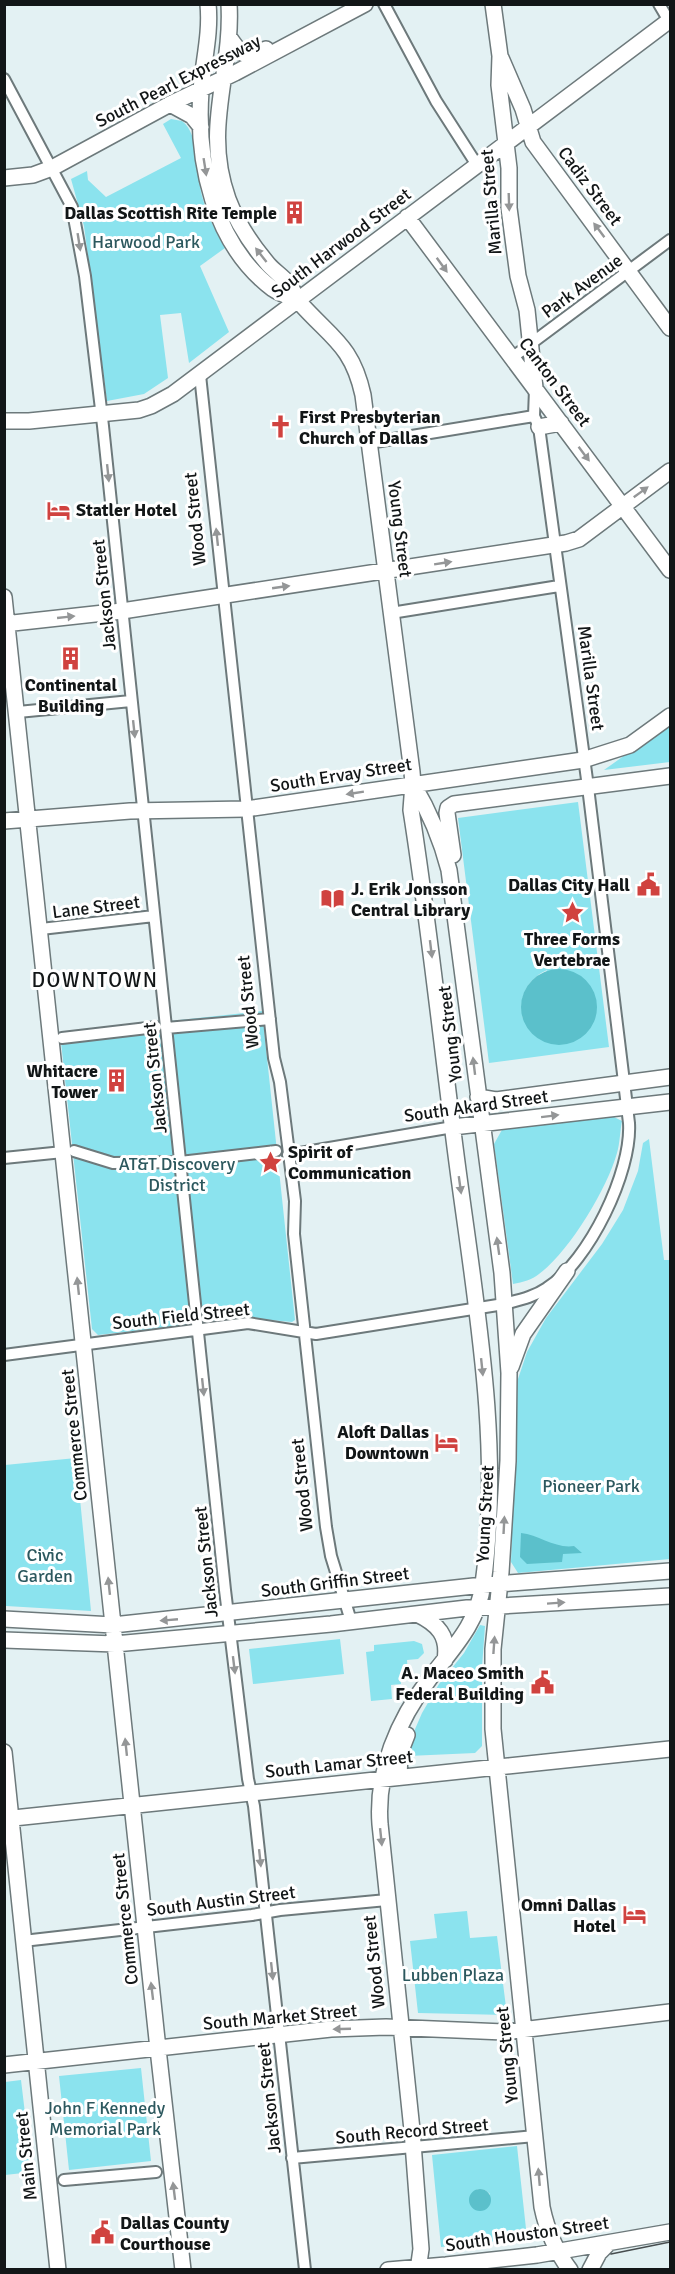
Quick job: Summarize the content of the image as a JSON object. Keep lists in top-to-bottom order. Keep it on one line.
{"streets":{"main road":["South Pearl Expressway","Cadiz Street","Marilla Street","South Harwood Street","Canton Street","Wood Street","Young Street","South Ervay Street","South Akard Street","Commerce Street","South Griffin Street","South Lamar Street","South Market Street","Main Street","South Houston Street"],"street":["Park Avenue","Jackson Street","Lane Street","South Field Street","South Austin Street","South Record Street"]},"crossings":[["South Pearl Expressway","Young Street"],["South Pearl Expressway","Jackson Street"],["Cadiz Street","Marilla Street"],["Cadiz Street","South Harwood Street"],["Cadiz Street","Park Avenue"],["Marilla Street","South Harwood Street"],["Marilla Street","Park Avenue"],["Marilla Street","Canton Street"],["Marilla Street","Young Street"],["Marilla Street","South Ervay Street"],["Marilla Street","South Akard Street"],["Marilla Street","South Field Street"],["South Harwood Street","Canton Street"],["South Harwood Street","Wood Street"],["South Harwood Street","Young Street"],["South Harwood Street","Jackson Street"],["Park Avenue","Canton Street"],["Wood Street","Young Street"],["Wood Street","South Ervay Street"],["Wood Street","South Akard Street"],["Wood Street","South Field Street"],["Wood Street","South Griffin Street"],["Wood Street","South Lamar Street"],["Wood Street","South Austin Street"],["Wood Street","South Market Street"],["Wood Street","South Record Street"],["Wood Street","South Houston Street"],["Young Street","South Ervay Street"],["Young Street","South Akard Street"],["Young Street","South Field Street"],["Young Street","South Griffin Street"],["Young Street","South Lamar Street"],["Young Street","South Market Street"],["Young Street","South Record Street"],["Young Street","South Houston Street"],["Jackson Street","South Ervay Street"],["Jackson Street","Lane Street"],["Jackson Street","South Field Street"],["Jackson Street","South Griffin Street"],["Jackson Street","South Lamar Street"],["Jackson Street","South Austin Street"],["Jackson Street","South Market Street"],["Jackson Street","South Record Street"],["South Ervay Street","Commerce Street"],["Lane Street","Commerce Street"],["South Field Street","Commerce Street"],["Commerce Street","South Griffin Street"],["Commerce Street","South Lamar Street"],["Commerce Street","South Austin Street"],["Commerce Street","South Market Street"],["South Lamar Street","Main Street"],["South Austin Street","Main Street"],["South Market Street","Main Street"]],"one_way":["Cadiz Street","Canton Street","Jackson Street","Commerce Street"],"districts":["DOWNTOWN"],"parks":["Harwood Park","AT&T Discovery District","Pioneer Park","Civic Garden","Lubben Plaza","John F Kennedy Memorial Park"],"places":{"building":["Dallas Scottish Rite Temple","Continental Building","Whitacre Tower"],"church":["First Presbyterian Church of Dallas"],"hotel":["Statler Hotel","Aloft Dallas Downtown","Omni Dallas Hotel"],"public building":["Dallas City Hall","A. Maceo Smith Federal Building","Dallas County Courthouse"],"library":["J. Erik Jonsson Central Library"],"place":["Three Forms Vertebrae","Spirit of Communication"]}}
